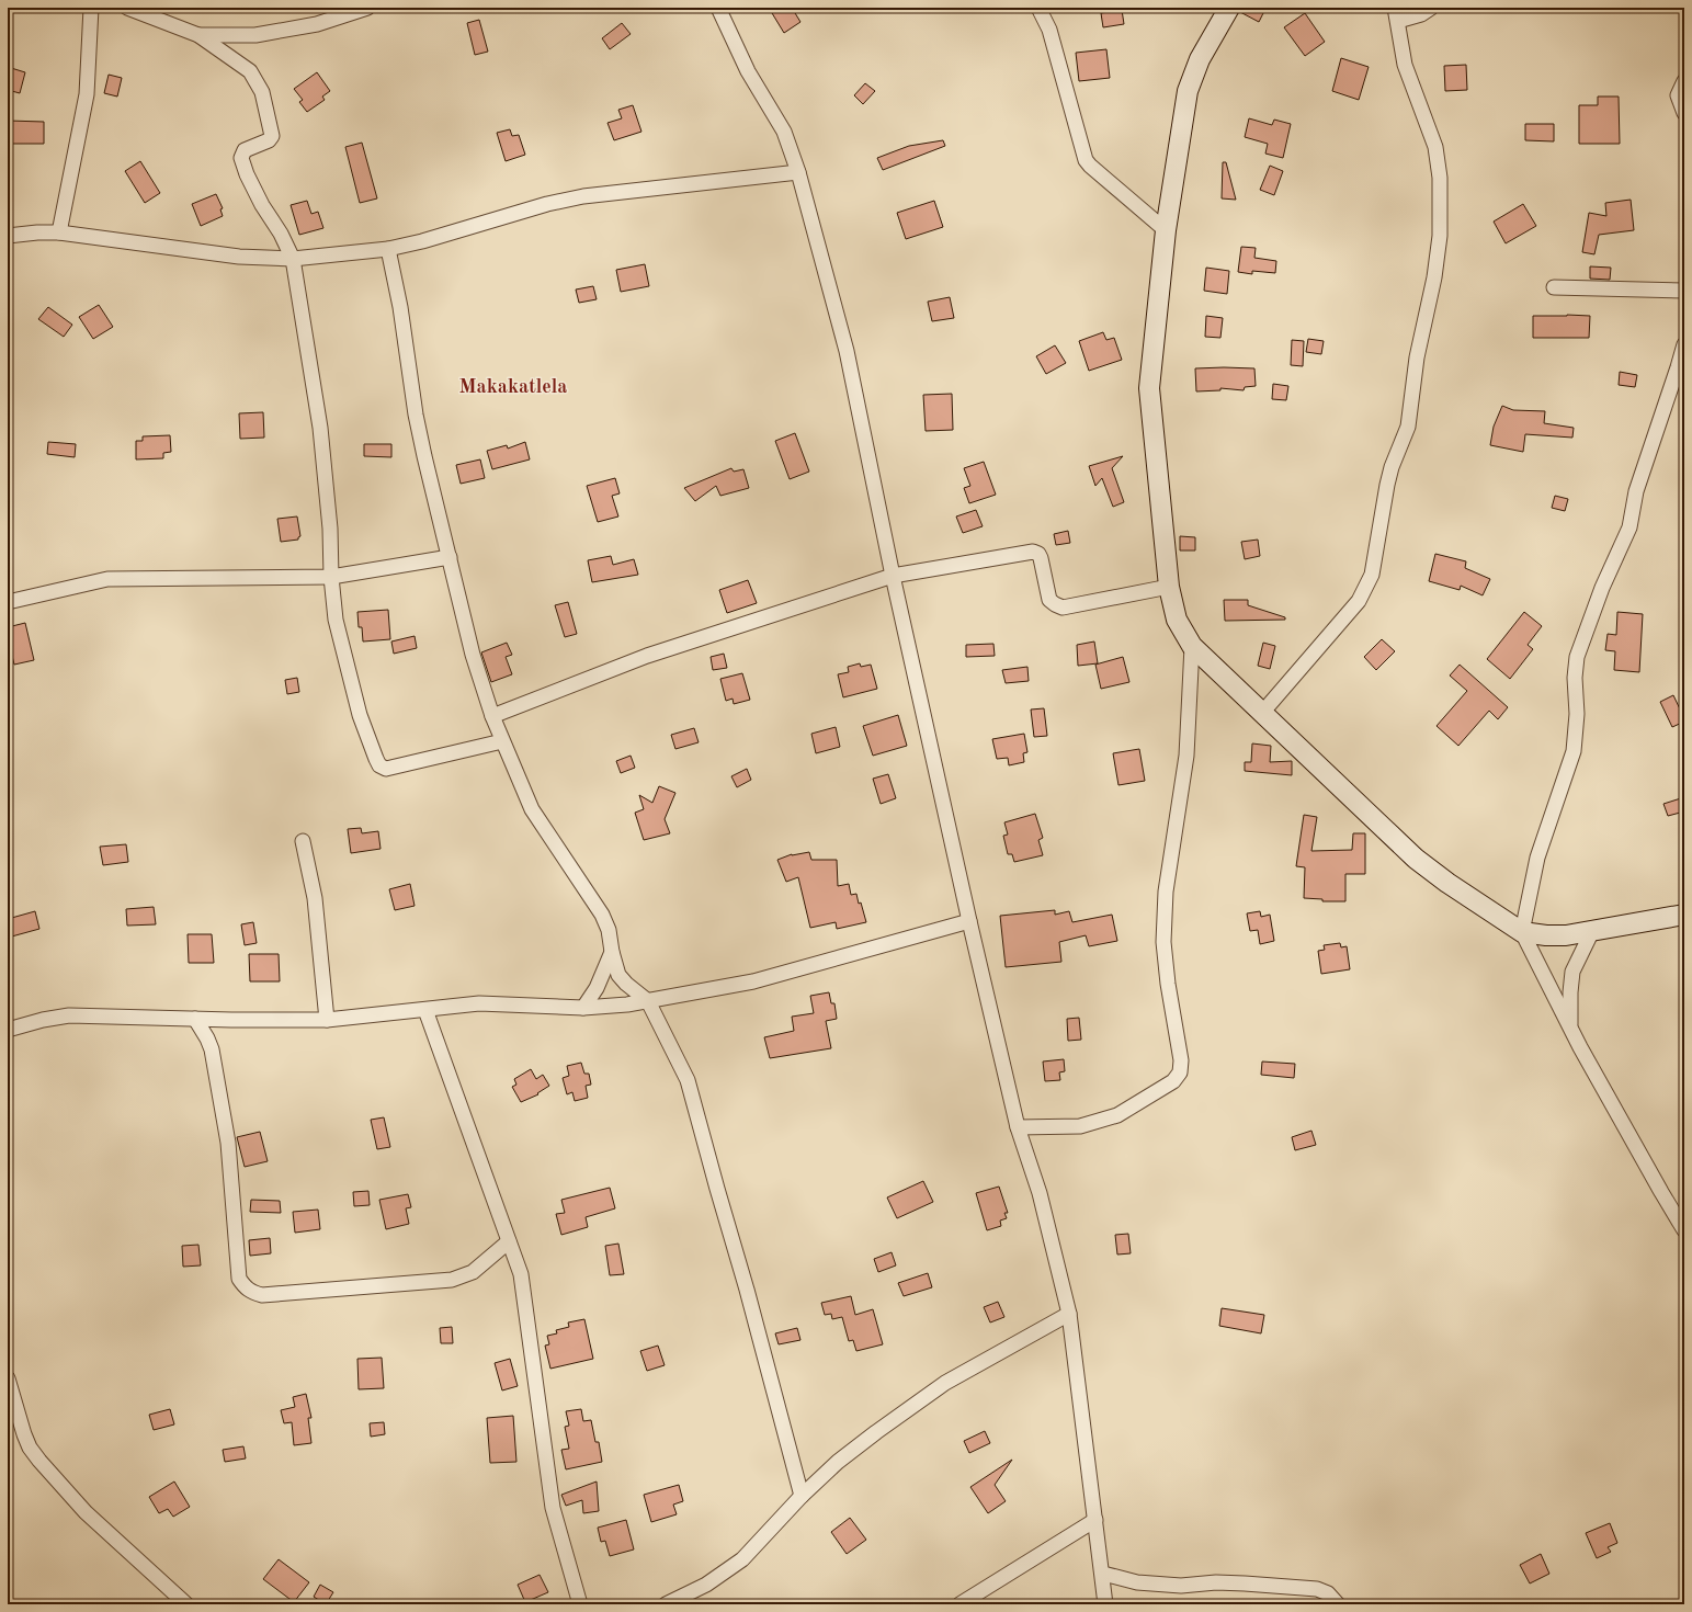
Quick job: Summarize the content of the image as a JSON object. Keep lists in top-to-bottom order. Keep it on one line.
{"districts":["Makakatlela"]}
